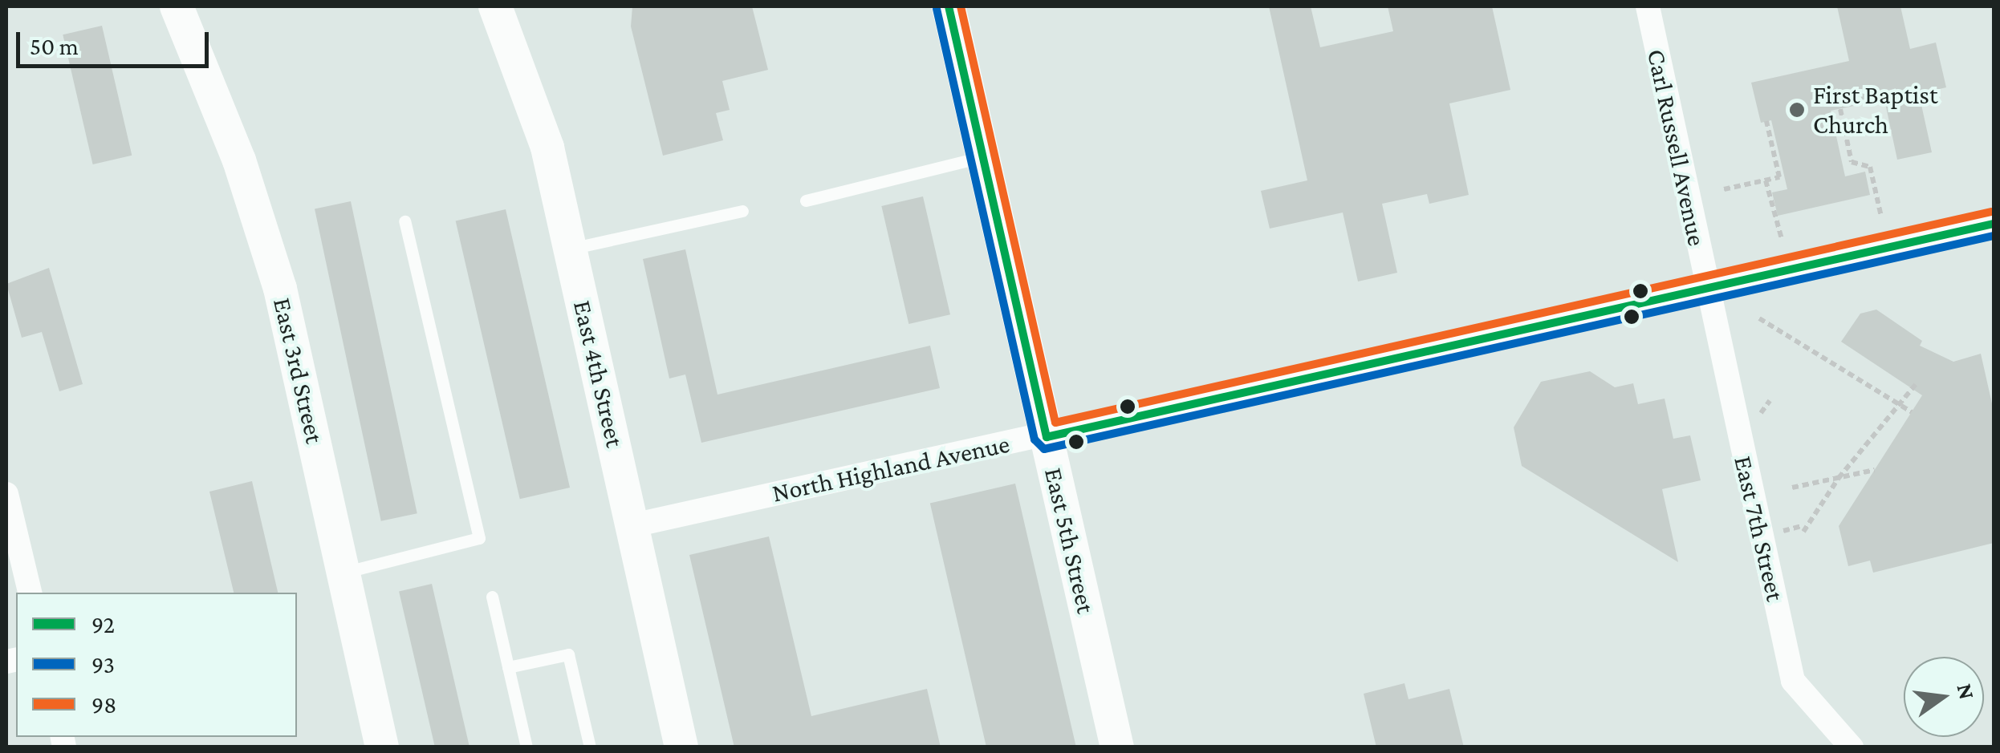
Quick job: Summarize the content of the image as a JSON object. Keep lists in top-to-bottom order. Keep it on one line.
{"streets":{"main road":["East 3rd Street","East 4th Street","East 5th Street"],"street":["Carl Russell Avenue","North Highland Avenue","East 7th Street"]},"crossings":[["Carl Russell Avenue","North Highland Avenue"],["Carl Russell Avenue","East 7th Street"],["East 4th Street","North Highland Avenue"],["North Highland Avenue","East 7th Street"],["North Highland Avenue","East 5th Street"]],"places":["First Baptist Church"],"lines":["transit line 92","transit line 98","transit line 93"],"legend":["92","93","98"],"scale_bar":"50 m","north":"right"}
